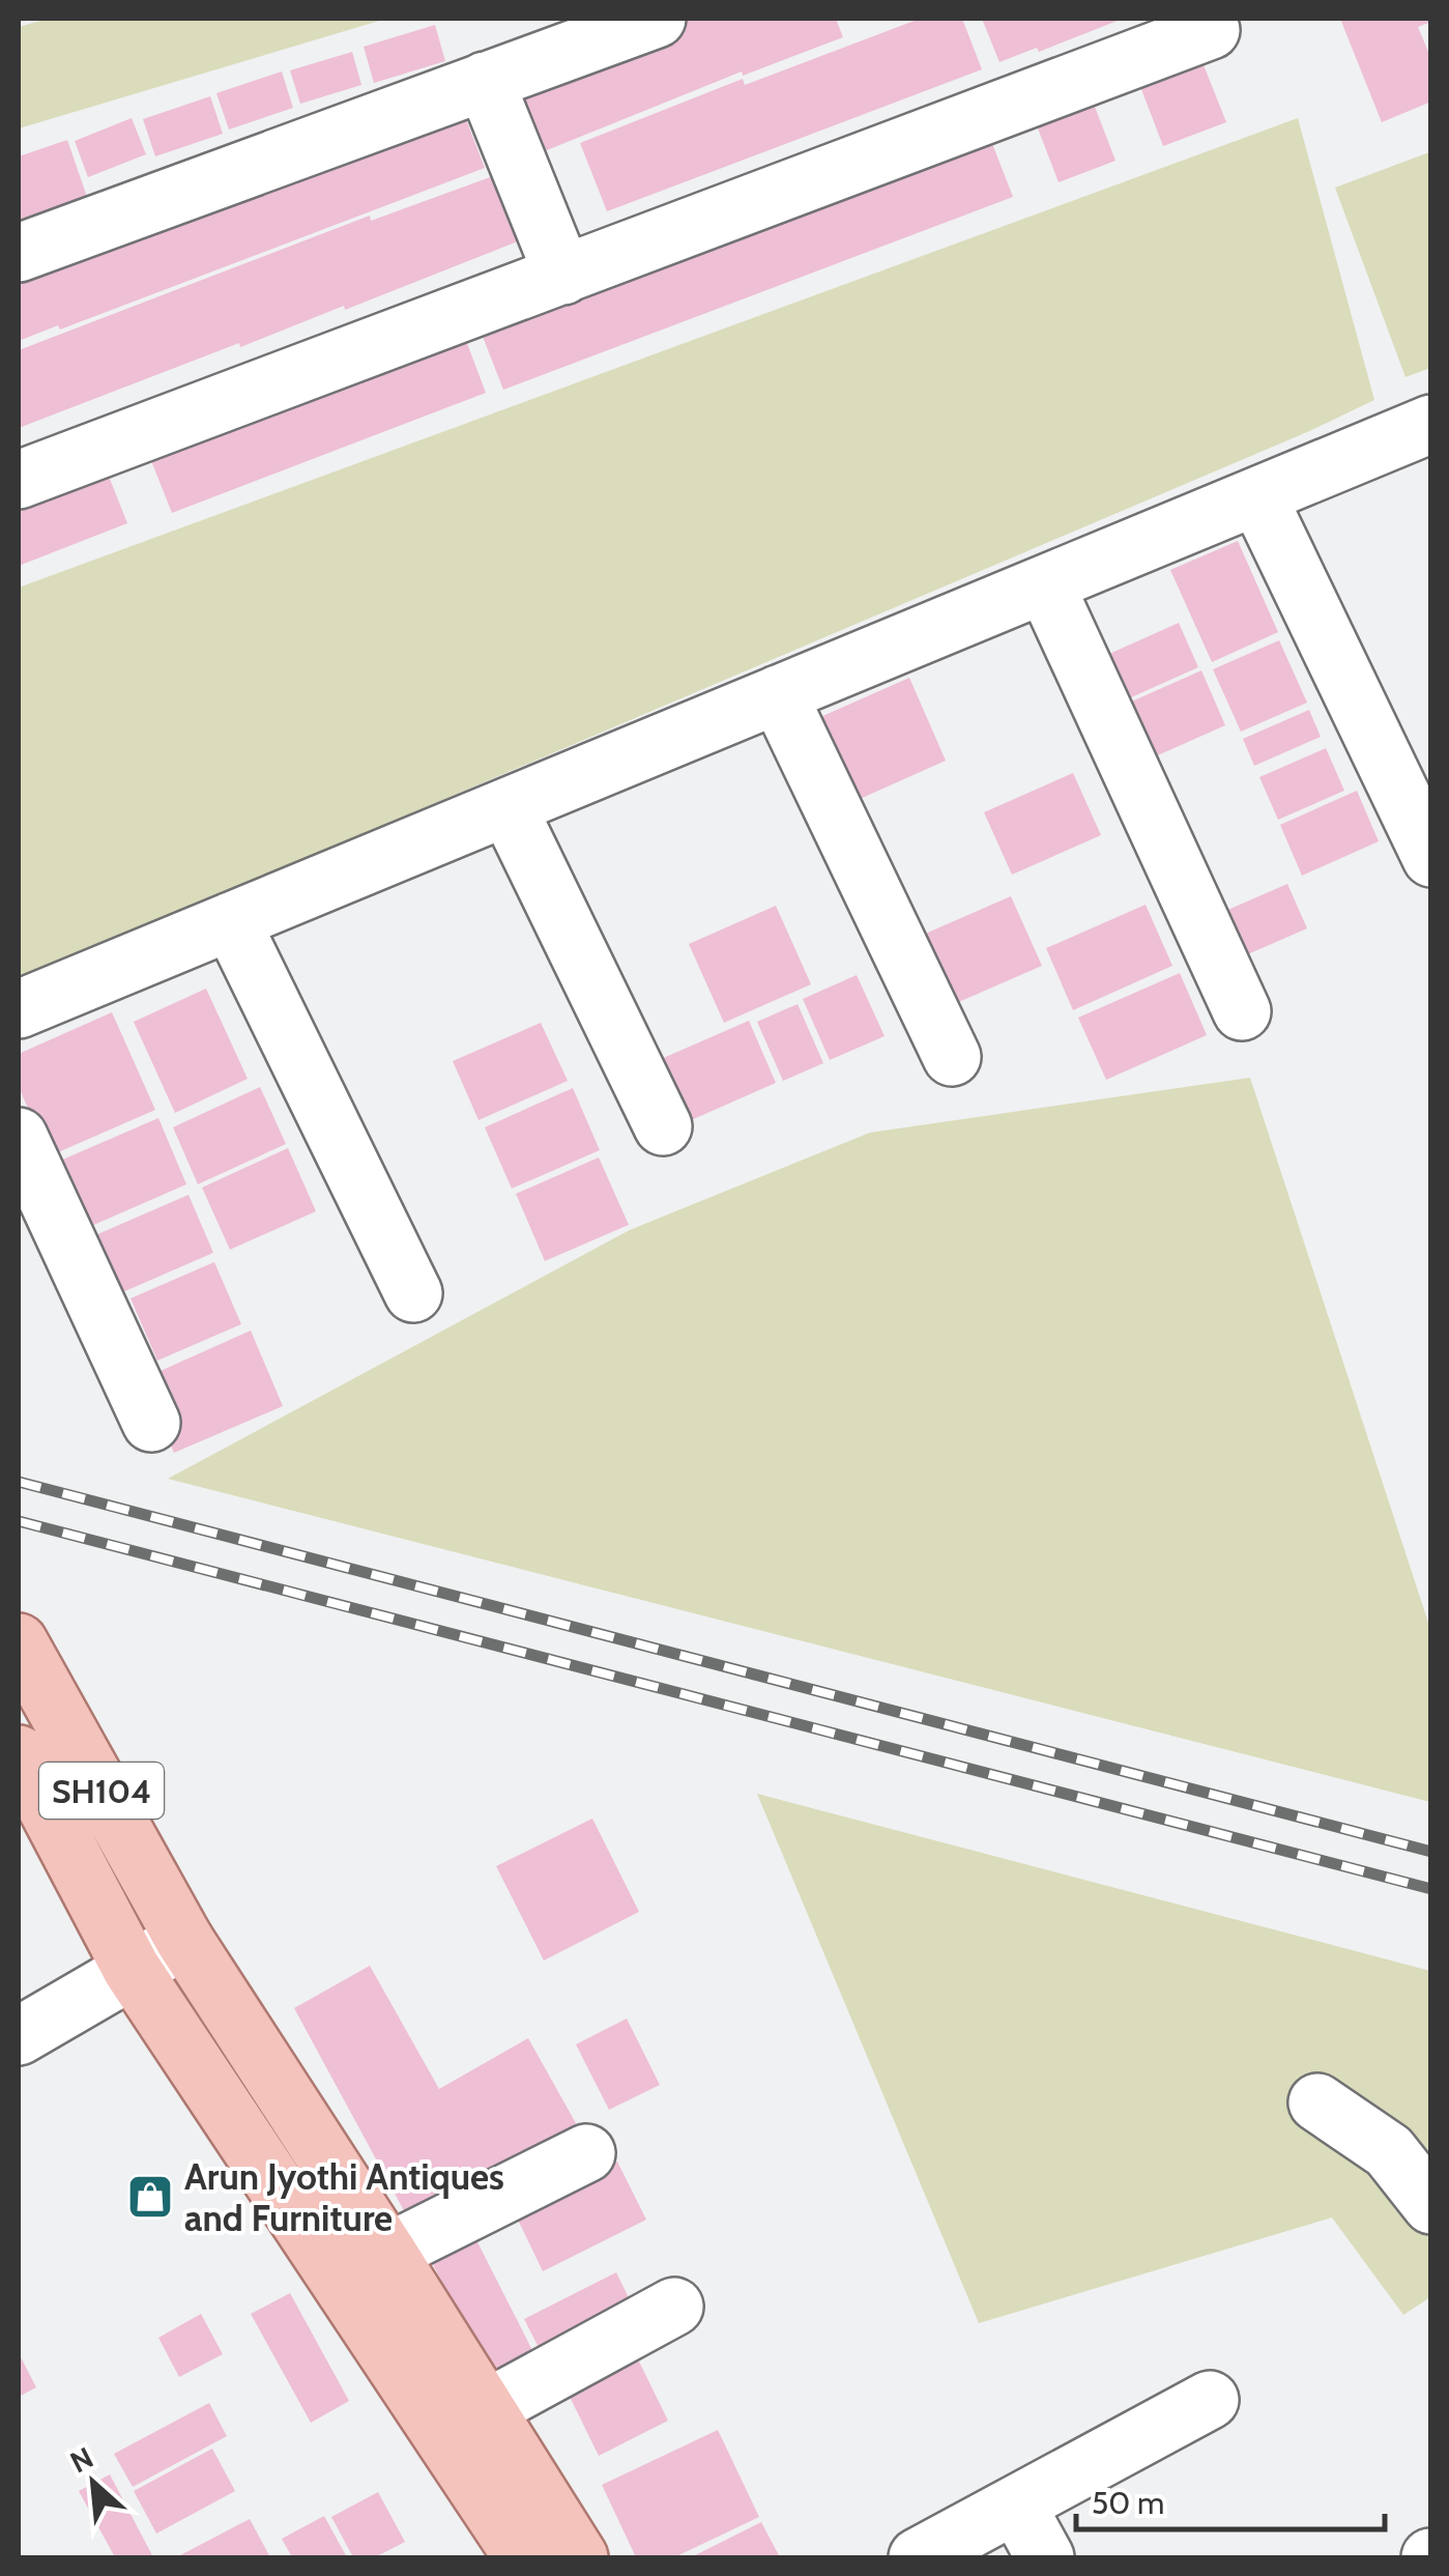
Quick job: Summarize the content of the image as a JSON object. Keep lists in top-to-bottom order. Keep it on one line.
{"streets":{"main road":["SH104"]},"places":{"shop":["Arun Jyothi Antiques and Furniture"]},"scale_bar":"50 m","north":"top left"}
